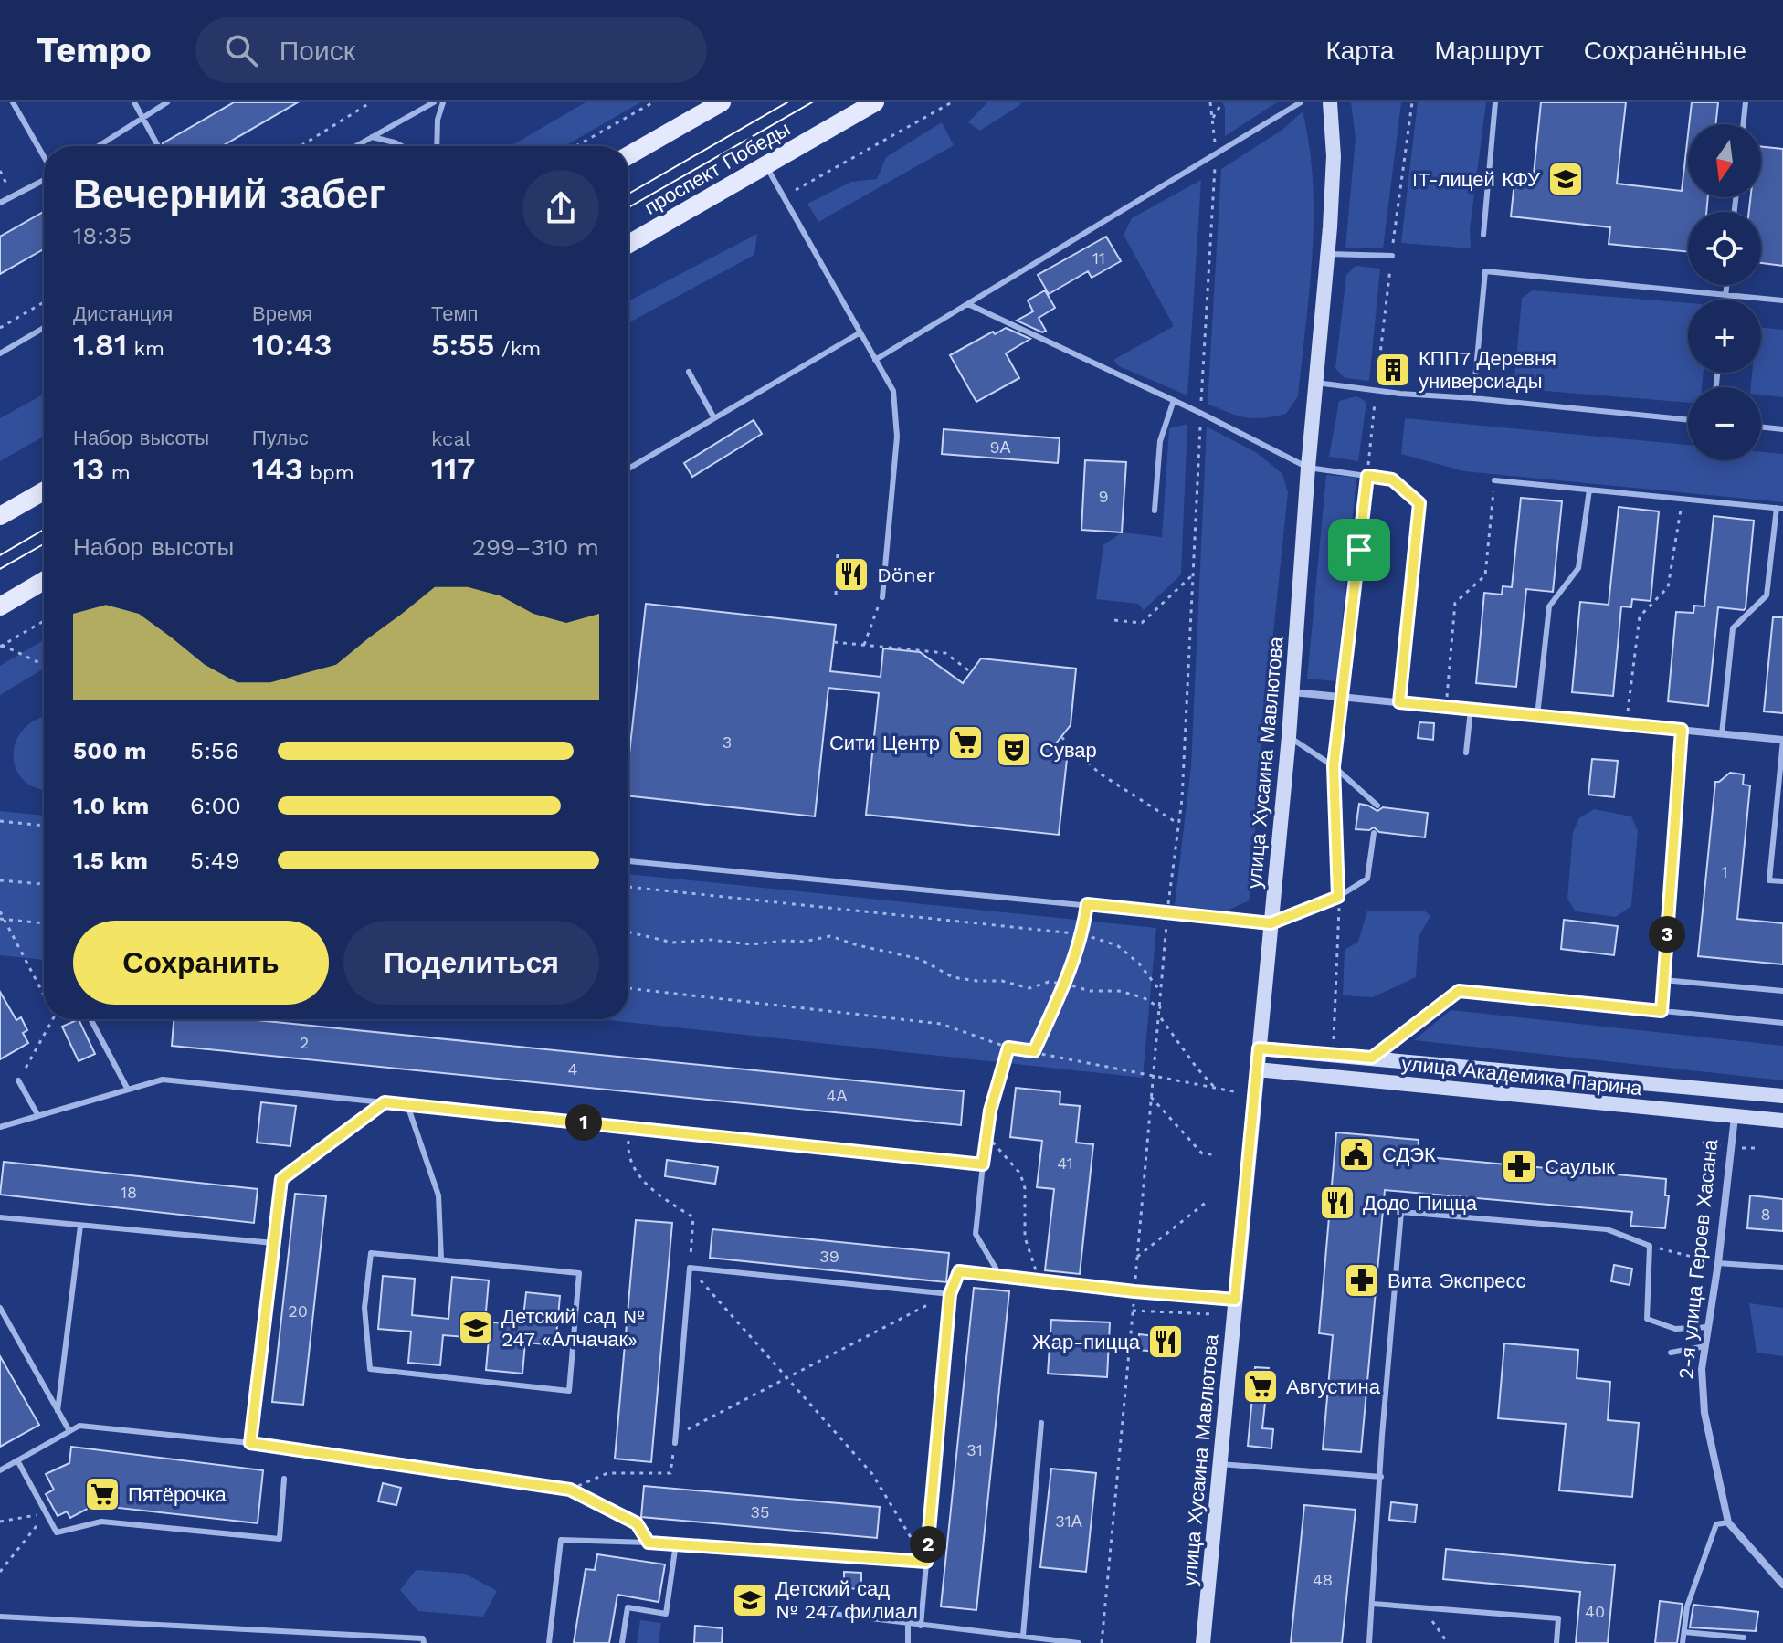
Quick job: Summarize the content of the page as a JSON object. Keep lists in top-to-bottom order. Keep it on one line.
{"streets":{"main road":["проспект Победы"],"street":["улица Хусаина Мавлютова","улица Академика Парина","2-я улица Героев Хасана"]},"crossings":[["улица Хусаина Мавлютова","улица Академика Парина"],["улица Академика Парина","2-я улица Героев Хасана"]],"places":{"school or university":["IT-лицей КФУ","Детский сад № 247 «Алчачак»","Детский сад № 247 филиал"],"building":["КПП7 Деревня универсиады"],"restaurant":["Döner","Додо Пицца","Жар-пицца"],"supermarket":["Сити Центр","Августина","Пятёрочка"],"theatre":["Сувар"],"public building":["СДЭК"],"pharmacy":["Саулык","Вита Экспресс"]},"house_numbers":["11","9А","9","3","1","2","4","4А","41","18","8","39","20","31","35","31А","48","40"],"north":"bottom","page":{"header":"Tempo","search":"Поиск","nav":["Карта","Маршрут","Сохранённые"],"map_buttons":["+","−"],"heading":["Вечерний забег","18:35"],"stats":[["Дистанция","1.81 km"],["Время","10:43"],["Темп","5:55 /km"],["Набор высоты","13 m"],["Пульс","143 bpm"],["kcal","117"]],"chart":["Набор высоты","299–310 m"],"list":[{"name":"500 m","note":"5:56"},{"name":"1.0 km","note":"6:00"},{"name":"1.5 km","note":"5:49"}],"buttons":["Сохранить","Поделиться"],"pins":["3","1","2"]}}
